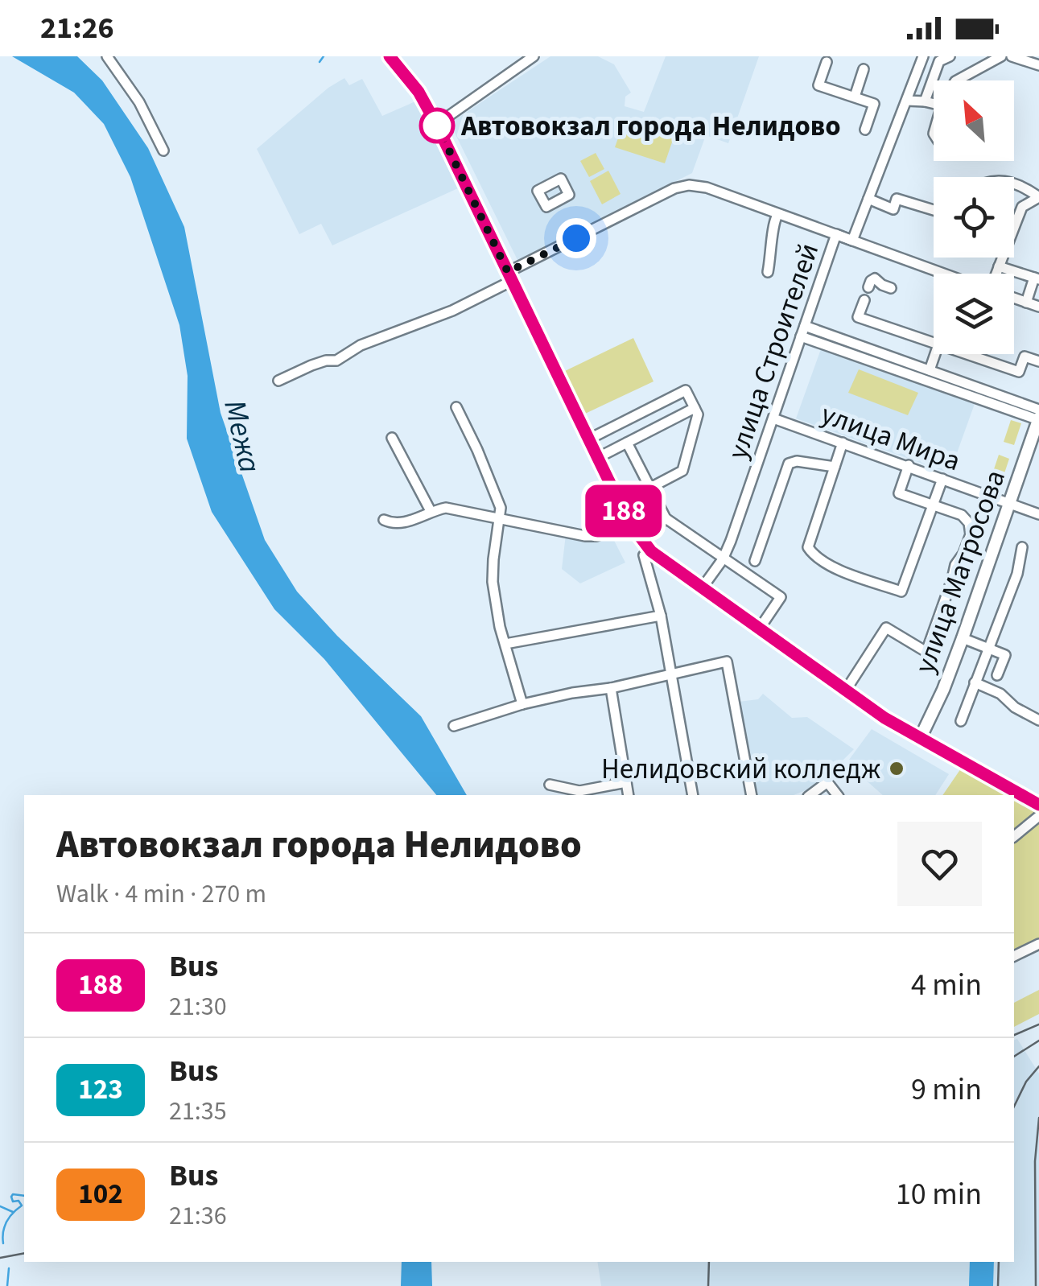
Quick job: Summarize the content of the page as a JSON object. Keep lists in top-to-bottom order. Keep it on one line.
{"streets":{"main road":["улица Матросова"],"street":["улица Строителей","улица Мира"]},"crossings":[["улица Строителей","улица Мира"],["улица Мира","улица Матросова"]],"water":["Межа"],"places":["Автовокзал города Нелидово","Нелидовский колледж"],"lines":["bus line 188"],"north":"top left","page":{"status":"21:26","on_map":"188","heading":["Автовокзал города Нелидово","Walk · 4 min · 270 m"],"list":[{"mark":"188","name":"Bus","note":"21:30","value":"4 min"},{"mark":"123","name":"Bus","note":"21:35","value":"9 min"},{"mark":"102","name":"Bus","note":"21:36","value":"10 min"}]}}
